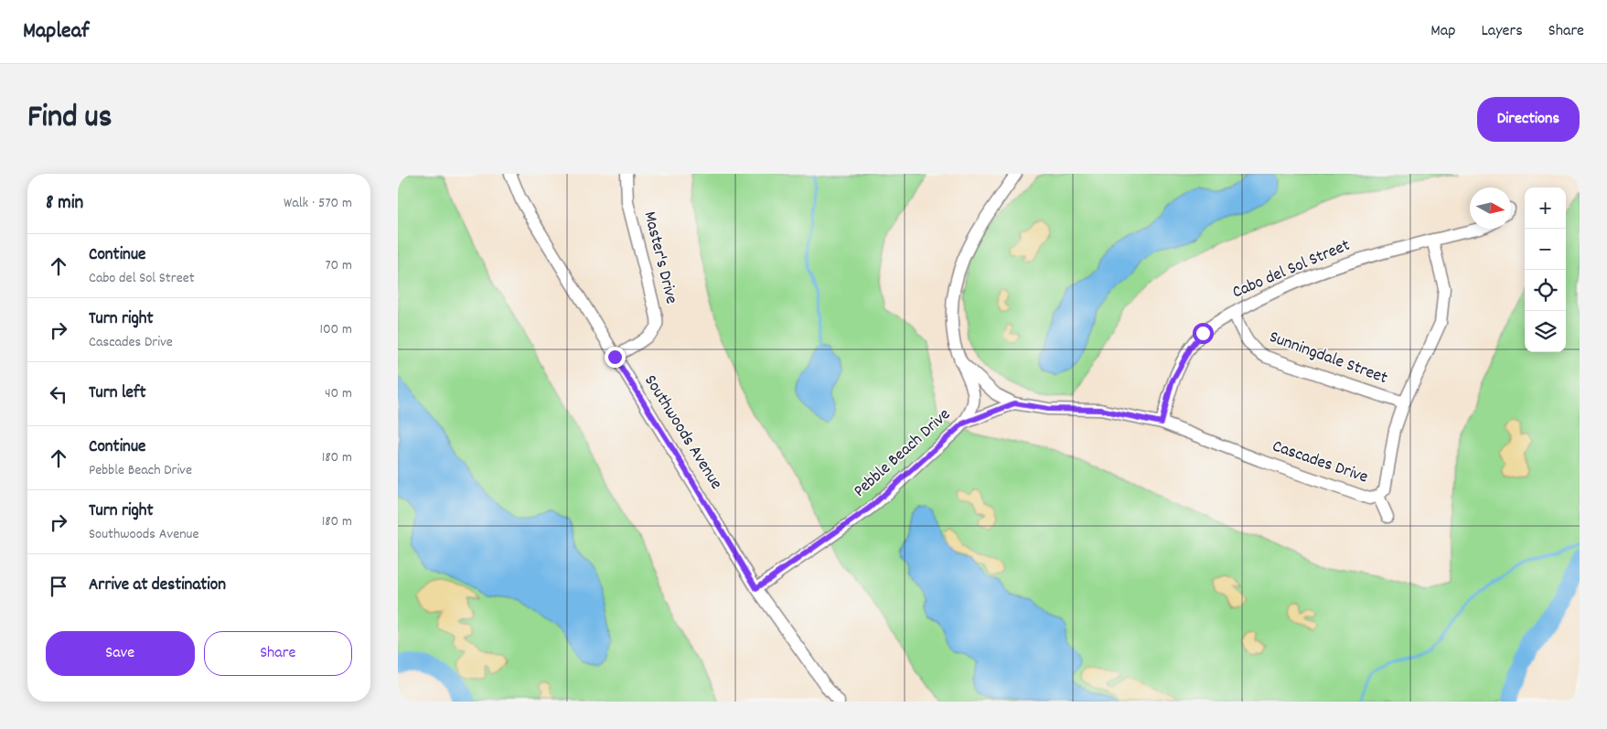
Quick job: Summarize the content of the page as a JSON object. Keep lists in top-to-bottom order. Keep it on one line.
{"streets":{"street":["Master's Drive","Cabo del Sol Street","Sunningdale Street","Southwoods Avenue","Pebble Beach Drive","Cascades Drive"]},"crossings":[["Master's Drive","Southwoods Avenue"],["Cabo del Sol Street","Sunningdale Street"],["Cabo del Sol Street","Cascades Drive"],["Sunningdale Street","Cascades Drive"],["Southwoods Avenue","Pebble Beach Drive"]],"north":"right","page":{"header":"Mapleaf","nav":["Map","Layers","Share"],"title":"Find us","buttons":["Directions",["Save","Share"]],"heading":["8 min","Walk · 570 m"],"map_buttons":["+","−"],"list":[["Continue","Cabo del Sol Street","70 m"],["Turn right","Cascades Drive","100 m"],["Turn left","40 m"],["Continue","Pebble Beach Drive","180 m"],["Turn right","Southwoods Avenue","180 m"],"Arrive at destination"]}}
